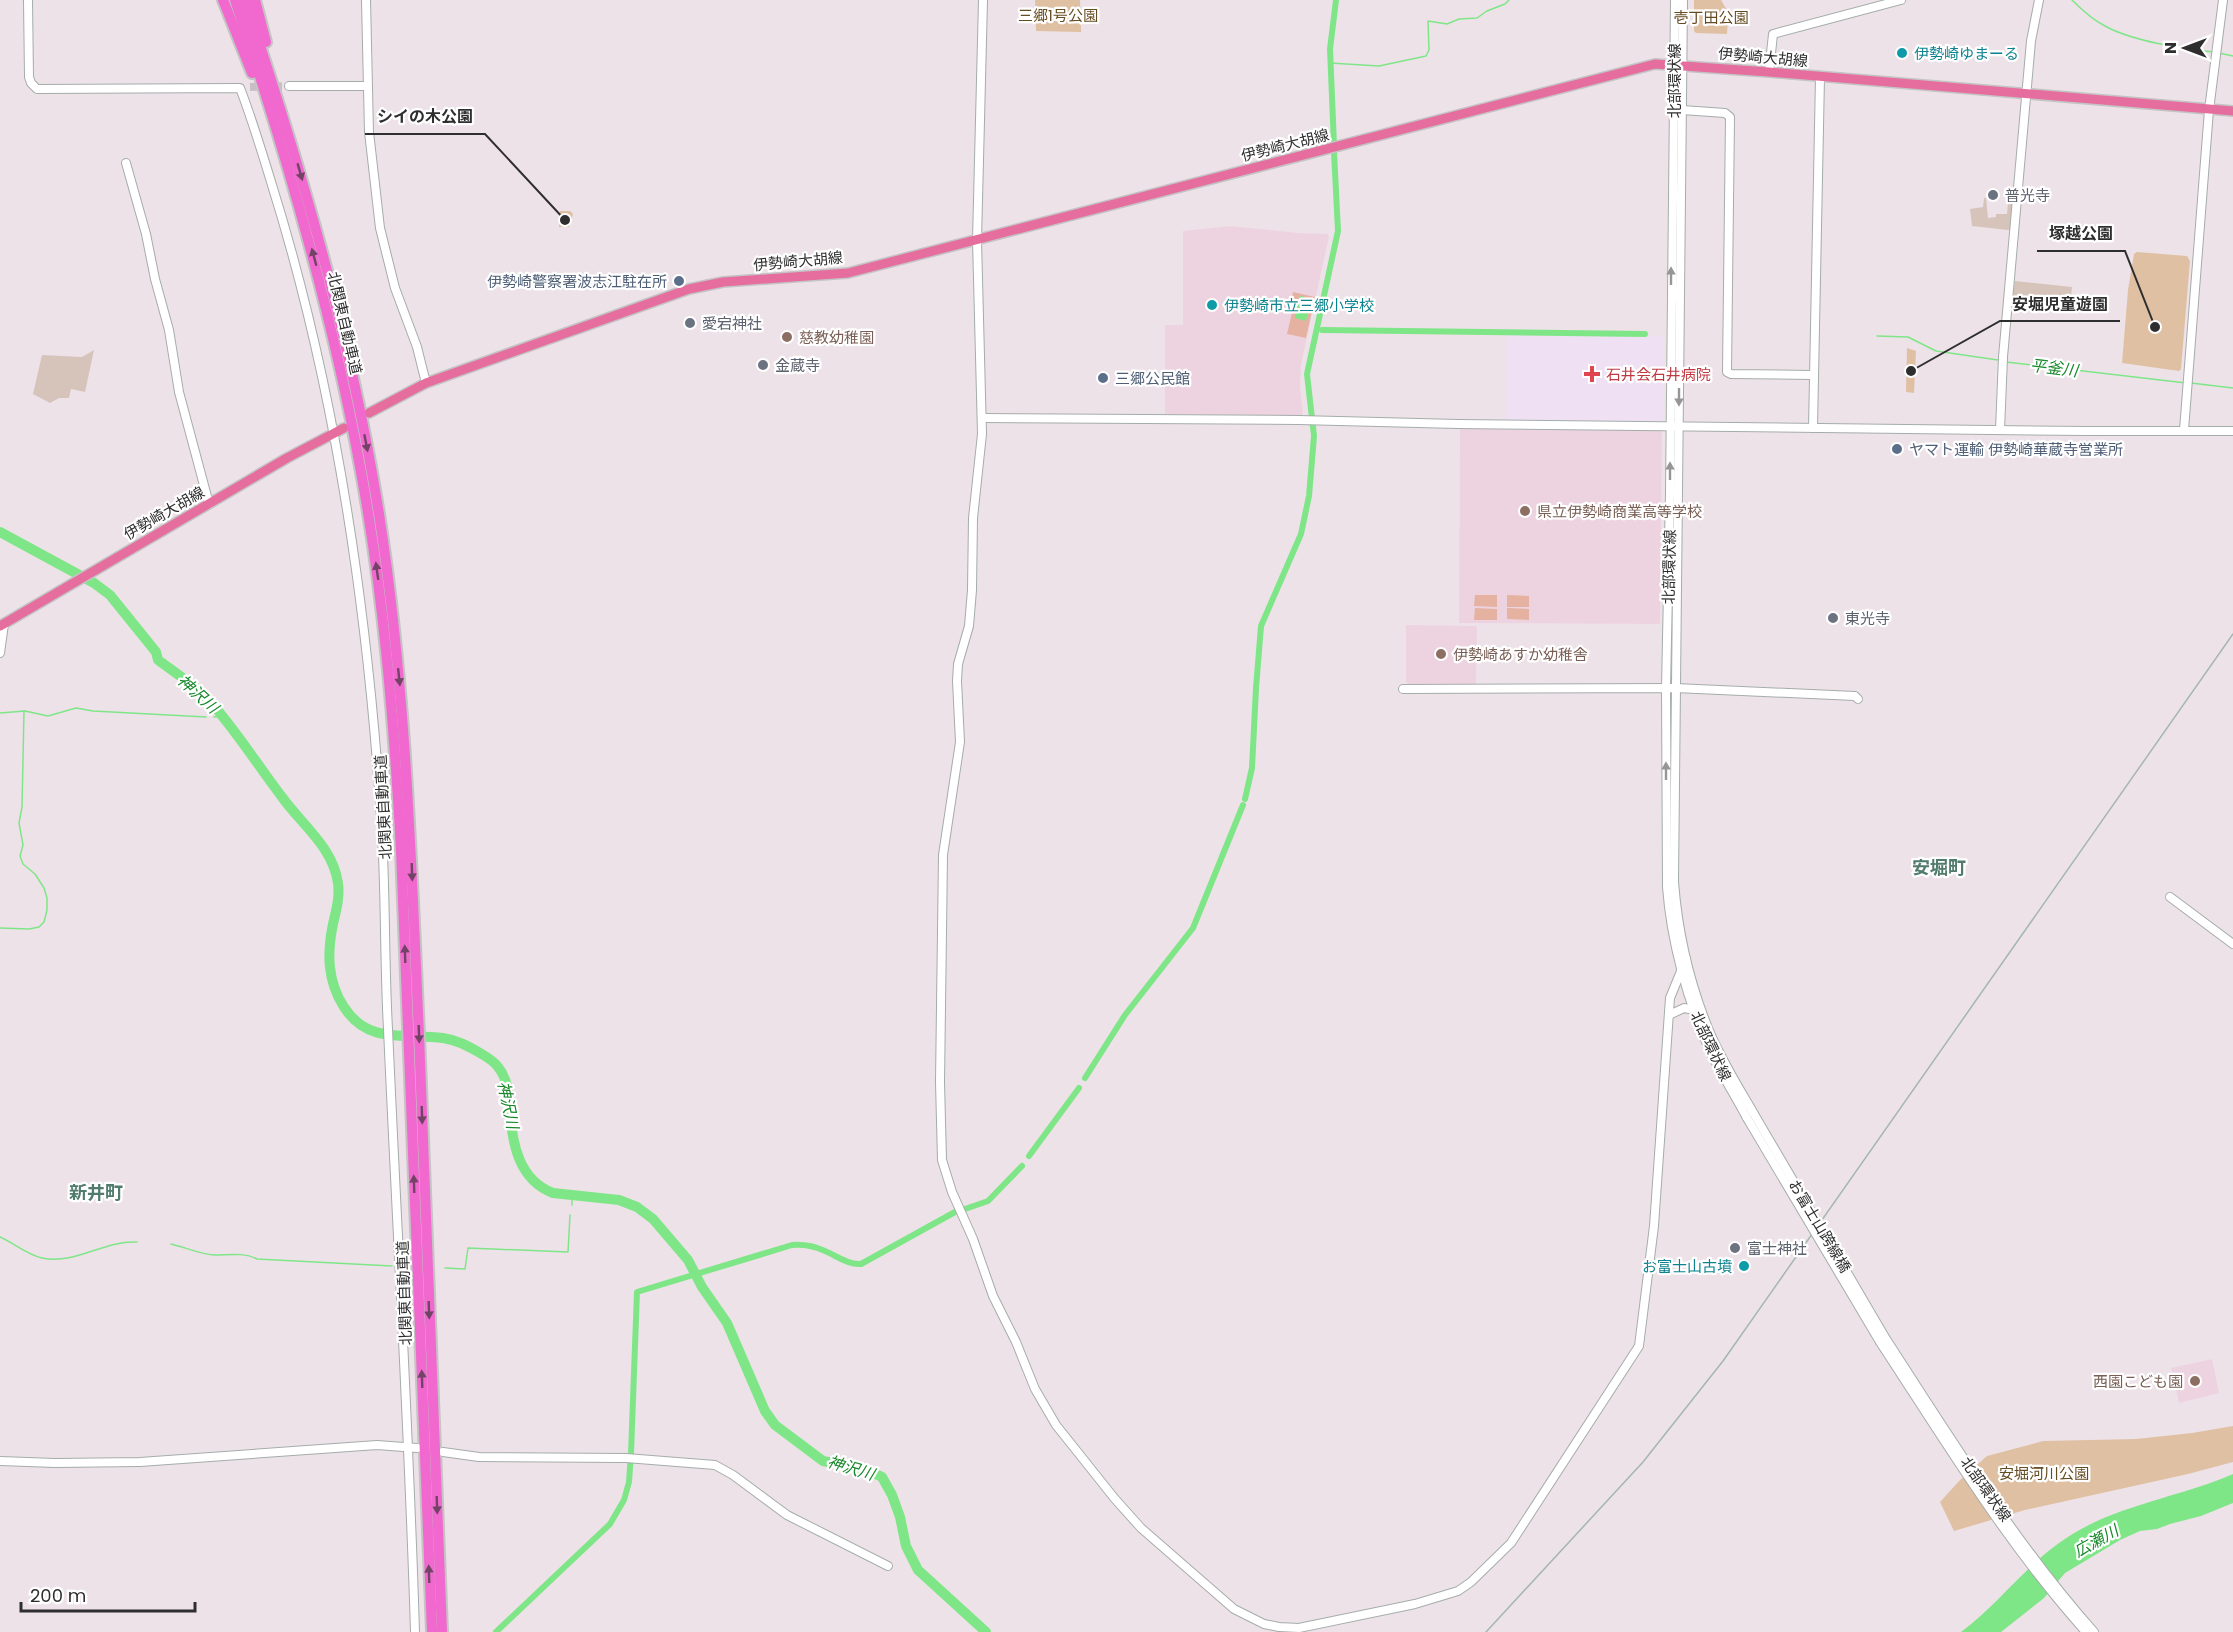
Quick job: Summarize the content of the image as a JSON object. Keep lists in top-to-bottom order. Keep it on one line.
{"streets":{"highway":["北関東自動車道"],"main road":["伊勢崎大胡線"],"street":["北部環状線","お富士山跨線橋"]},"crossings":[["伊勢崎大胡線","北部環状線"],["北部環状線","お富士山跨線橋"]],"districts":["安堀町","新井町"],"water":["平釜川","神沢川","広瀬川"],"parks":["三郷1号公園","壱丁田公園","安堀河川公園"],"places":{"other":["伊勢崎ゆまーる","普光寺","シイの木公園","伊勢崎警察署波志江駐在所","伊勢崎市立三郷小学校","愛宕神社","塚越公園","慈教幼稚園","金蔵寺","安堀児童遊園","三郷公民館","ヤマト運輸 伊勢崎華蔵寺営業所","県立伊勢崎商業高等学校","東光寺","伊勢崎あすか幼稚舎","富士神社","お富士山古墳","西園こども園"],"health":["石井会石井病院"]},"scale_bar":"200 m","north":"left"}
